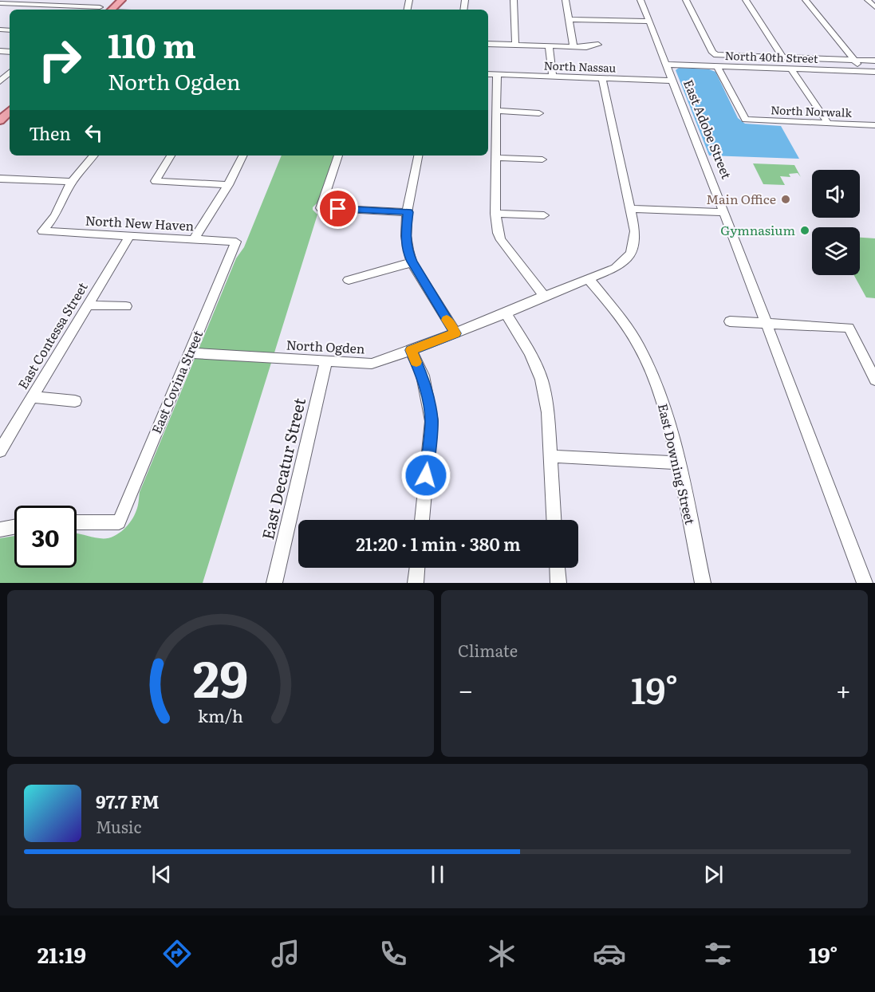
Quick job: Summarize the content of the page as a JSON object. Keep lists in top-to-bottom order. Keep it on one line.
{"streets":{"street":["North 40th Street","North Nassau","North Norwalk","East Adobe Street","North New Haven","East Contessa Street","North Ogden","East Covina Street","East Downing Street","East Decatur Street"]},"crossings":[["North 40th Street","North Norwalk"],["North 40th Street","East Adobe Street"],["North Nassau","East Adobe Street"],["North New Haven","East Contessa Street"],["North New Haven","East Covina Street"],["North Ogden","East Covina Street"],["North Ogden","East Downing Street"],["North Ogden","East Decatur Street"]],"places":["Main Office","Gymnasium"],"page":{"turn":["110 m","North Ogden"],"then":"Then","limit":"30","trip":"21:20 · 1 min · 380 m","tile":"Climate","heat":["−","19°","+"],"song":["97.7 FM","Music"],"tabs":["21:19","19°"],"gauge":["29","km/h"]}}
